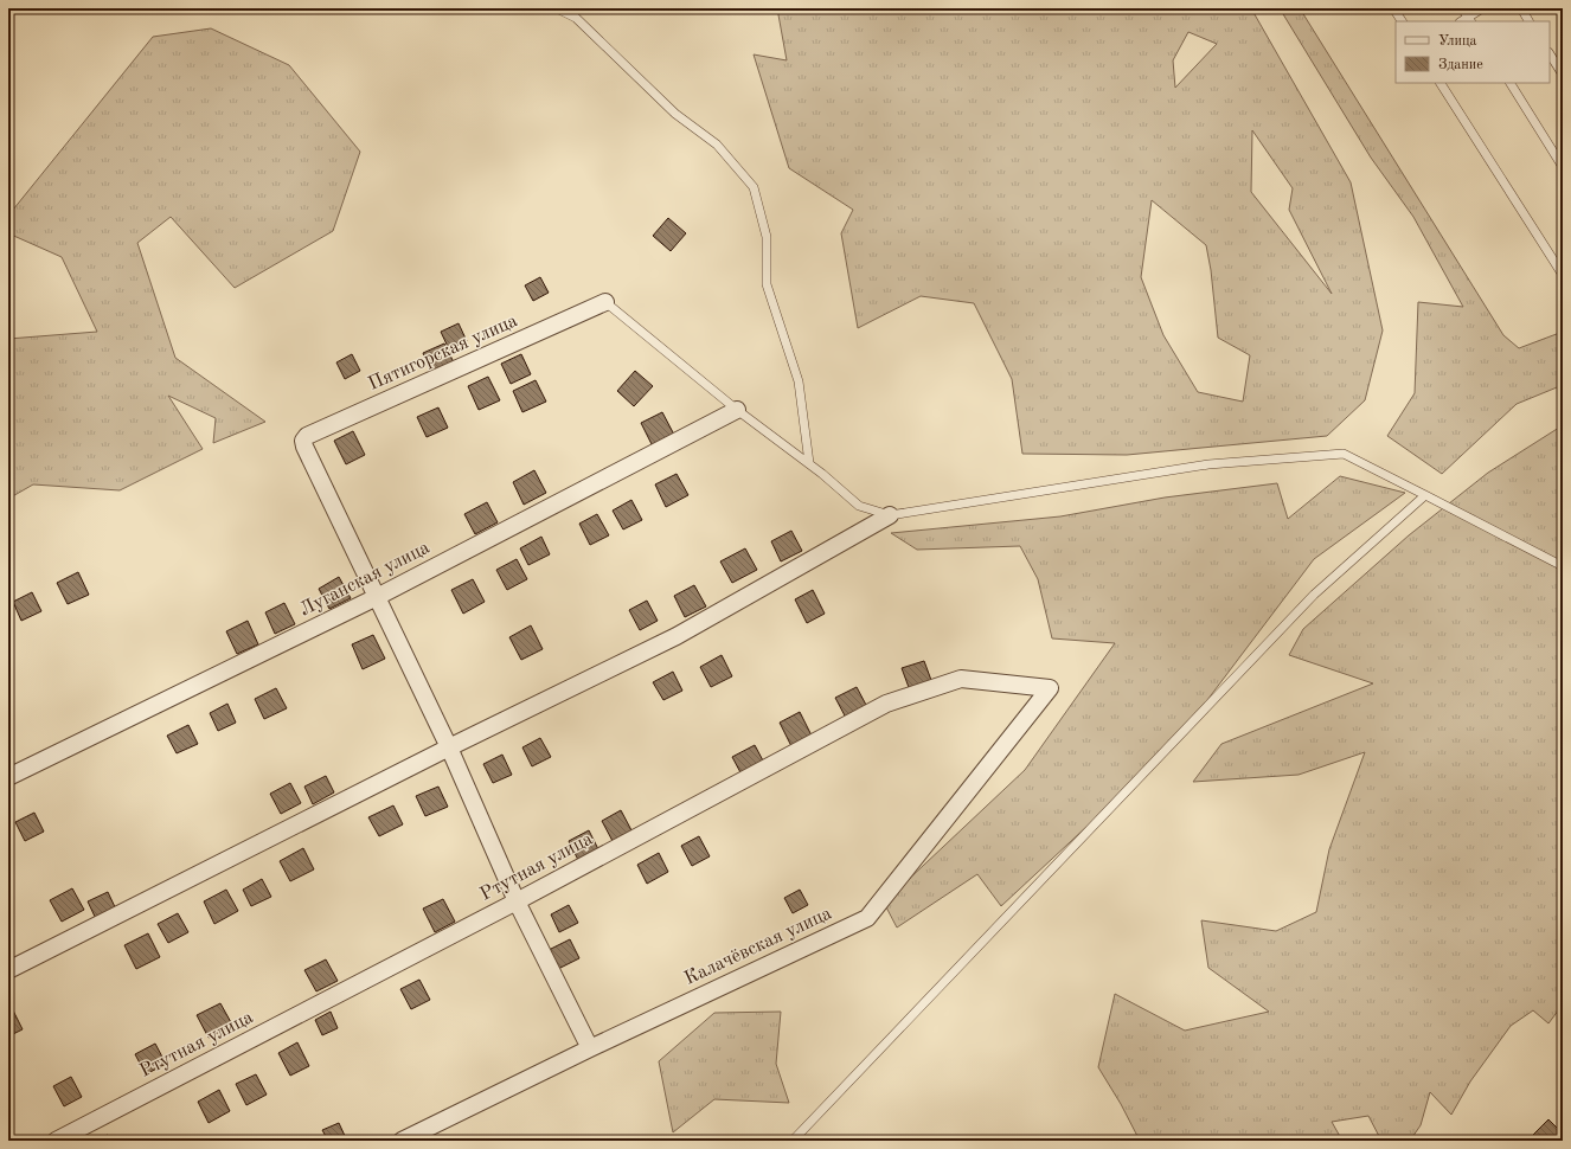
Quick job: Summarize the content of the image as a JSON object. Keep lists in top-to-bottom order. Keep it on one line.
{"streets":{"street":["Пятигорская улица","Луганская улица","Ртутная улица","Калачёвская улица"]},"crossings":[["Пятигорская улица","Луганская улица"],["Ртутная улица","Калачёвская улица"]],"legend":["Улица","Здание"]}
